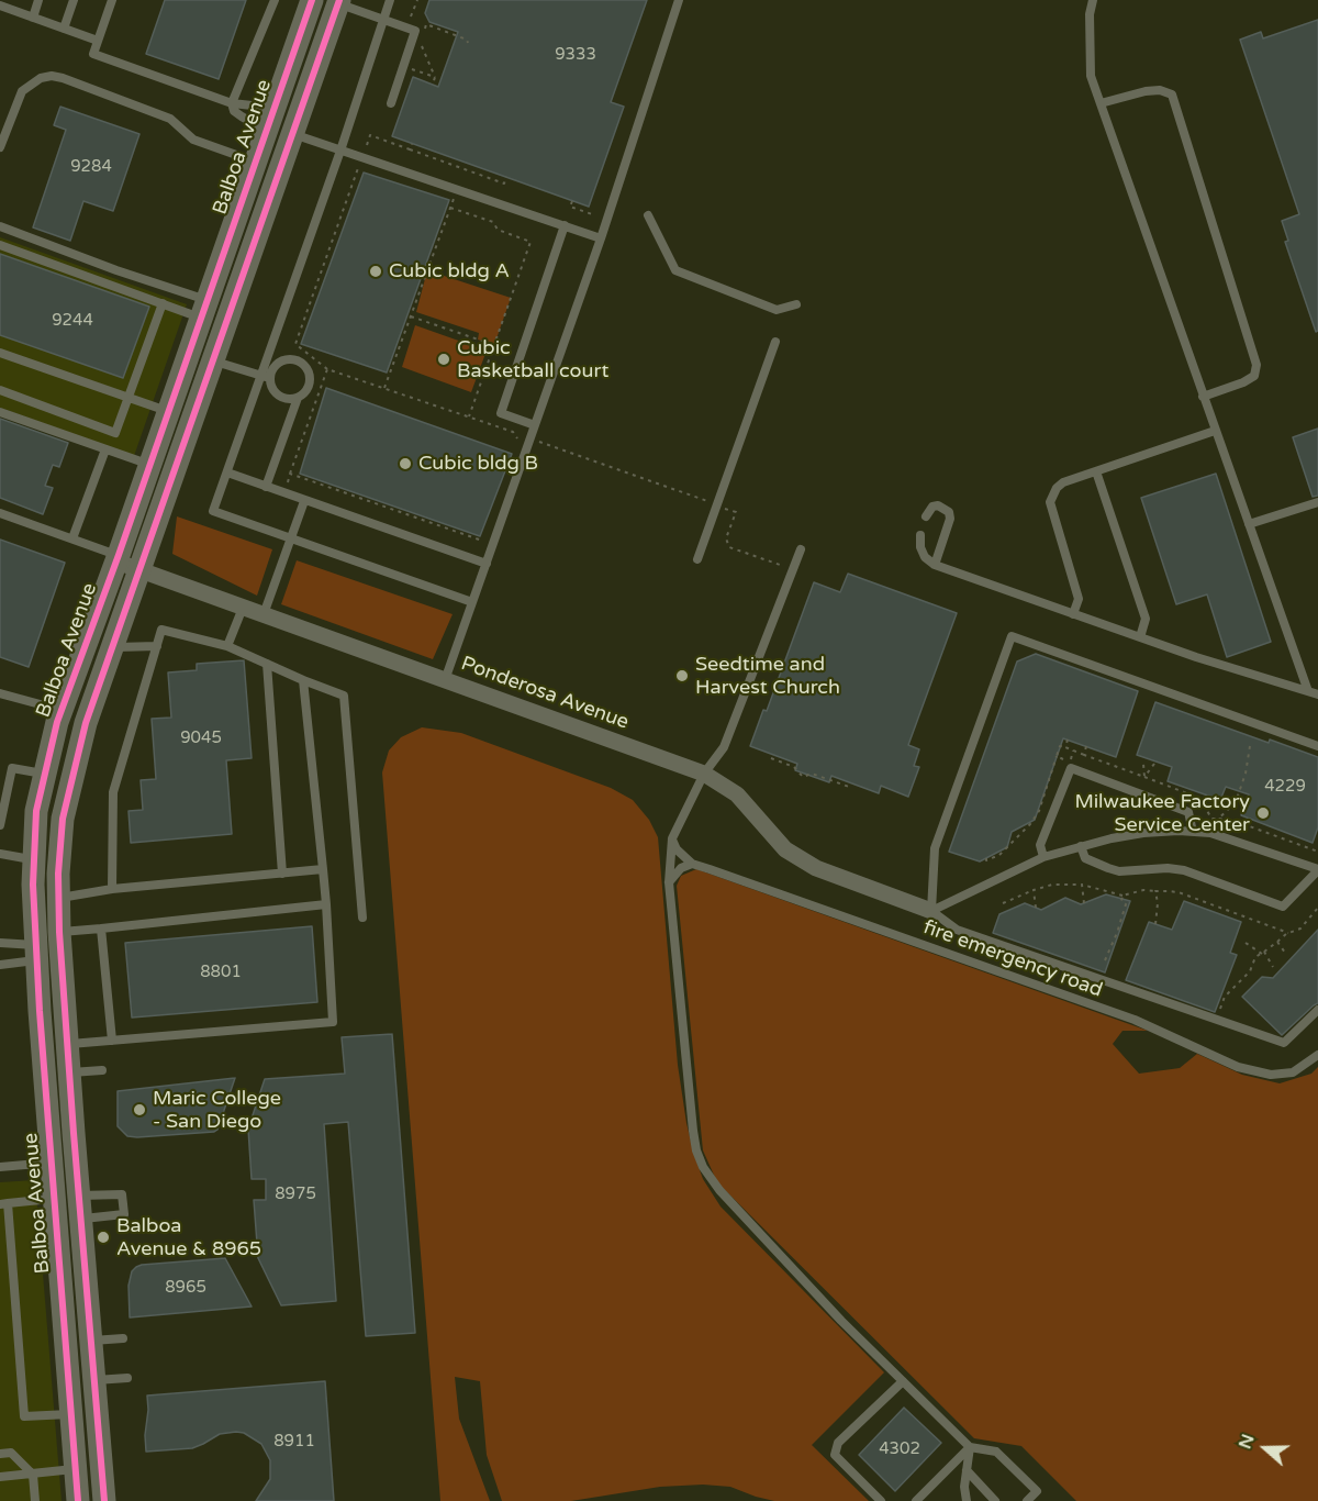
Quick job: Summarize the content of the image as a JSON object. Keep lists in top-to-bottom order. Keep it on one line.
{"streets":{"main road":["Balboa Avenue"],"street":["Ponderosa Avenue"],"lane":["fire emergency road"]},"crossings":[["Balboa Avenue","Ponderosa Avenue"]],"places":["Cubic bldg A","Cubic Basketball court","Cubic bldg B","Seedtime and Harvest Church","Milwaukee Factory Service Center","Maric College - San Diego","Balboa Avenue & 8965"],"house_numbers":["9333","9284","9244","9045","4229","8801","8975","8965","8911","4302"],"north":"left"}
